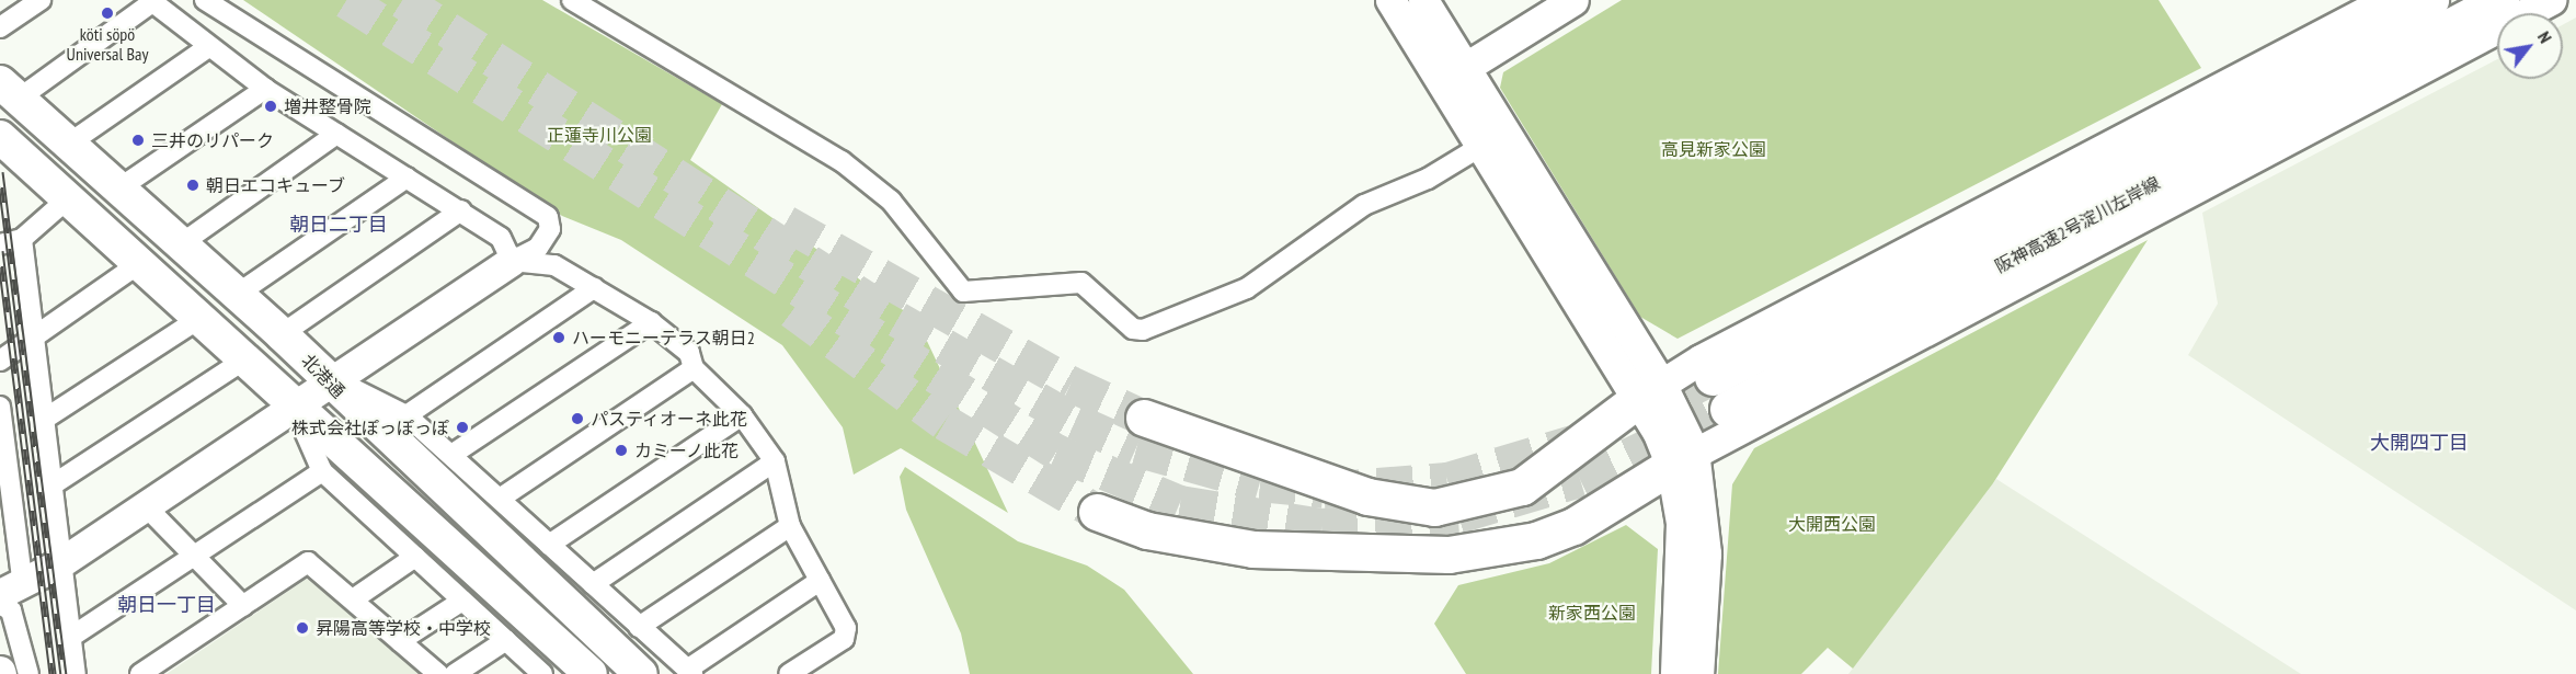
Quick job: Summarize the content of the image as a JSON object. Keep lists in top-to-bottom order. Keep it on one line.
{"streets":{"highway":["阪神高速2号淀川左岸線"],"main road":["北港通"]},"districts":["朝日二丁目","大開四丁目","朝日一丁目"],"parks":["正蓮寺川公園","高見新家公園","大開西公園","新家西公園"],"places":["köti söpö Universal Bay","増井整骨院","三井のリパーク","朝日エコキューブ","ハーモニーテラス朝日2","パスティオーネ此花","株式会社ぽっぽっぽ","カミーノ此花","昇陽高等学校・中学校"],"north":"top right"}
